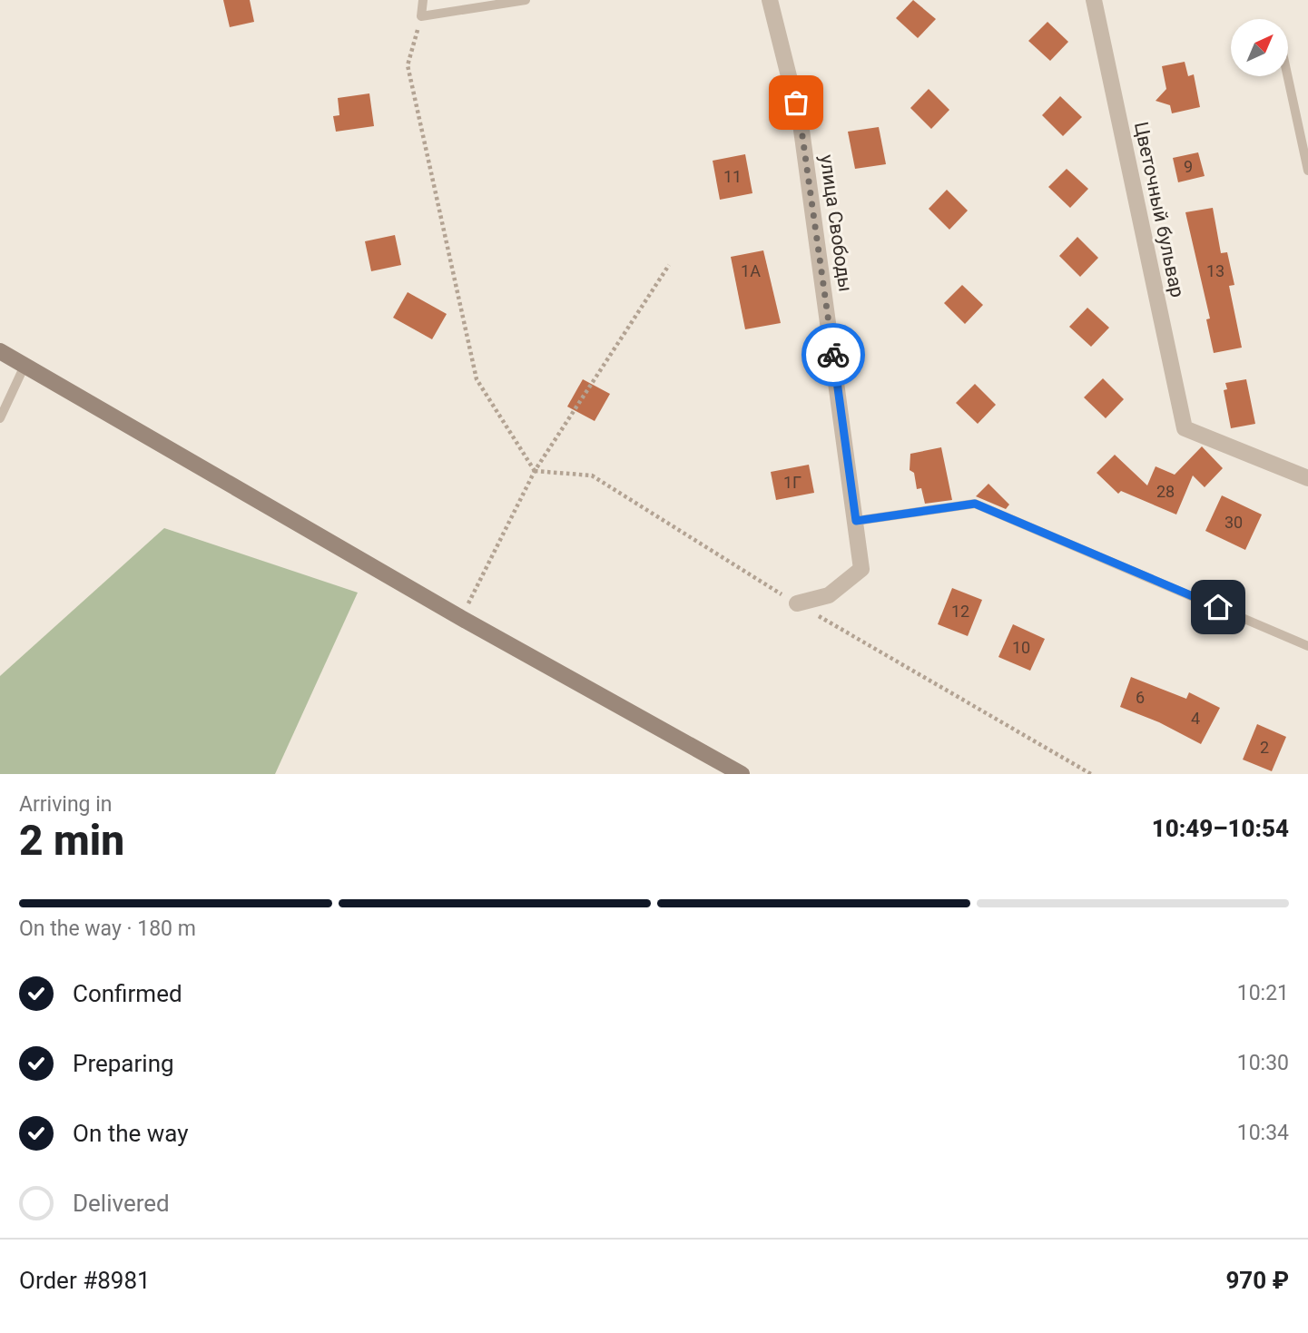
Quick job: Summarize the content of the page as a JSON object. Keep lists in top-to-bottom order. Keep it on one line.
{"streets":{"street":["Цветочный бульвар","улица Свободы"]},"house_numbers":["9","11","1А","13","1Г","28","30","12","10","6","4","2"],"north":"top right","page":{"heading":["2 min","Arriving in","10:49–10:54"],"panel":["Order #8981","970 ₽"],"bar":"On the way · 180 m","list":[["Confirmed","10:21"],["Preparing","10:30"],["On the way","10:34"],"Delivered"]}}
